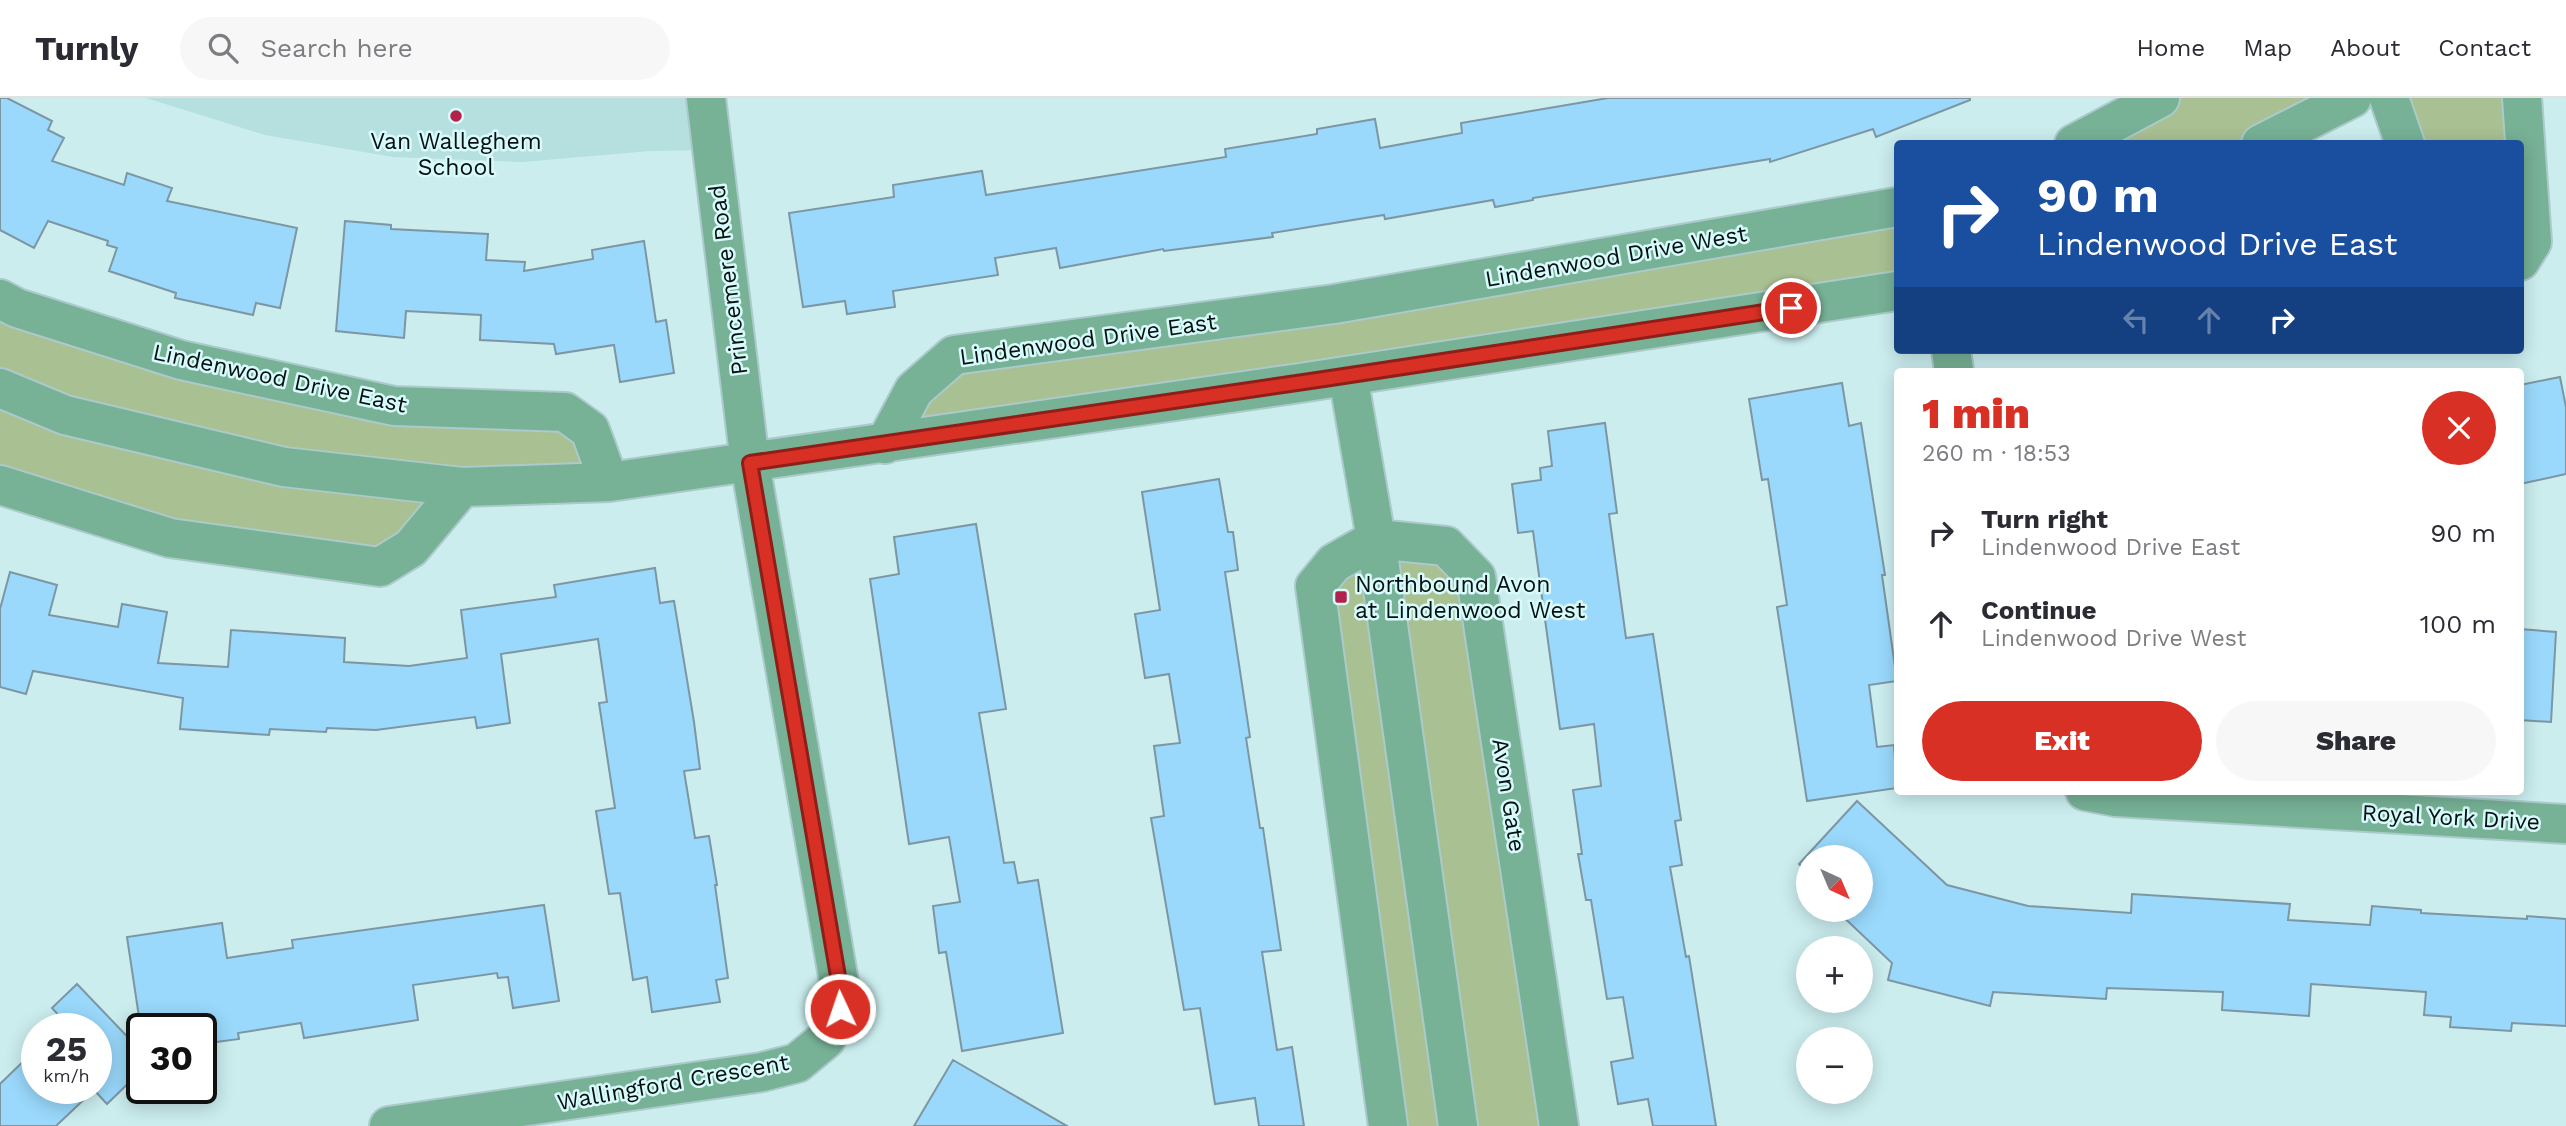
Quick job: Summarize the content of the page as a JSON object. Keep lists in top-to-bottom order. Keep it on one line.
{"streets":{"street":["Lindenwood Drive West","Princemere Road","Lindenwood Drive East","Avon Gate","Royal York Drive","Wallingford Crescent"]},"crossings":[["Lindenwood Drive West","Lindenwood Drive East"],["Princemere Road","Wallingford Crescent"]],"places":{"other":["Van Walleghem School"],"transit":["Northbound Avon at Lindenwood West"]},"north":"bottom right","page":{"header":"Turnly","search":"Search here","nav":["Home","Map","About","Contact"],"turn":["90 m","Lindenwood Drive East"],"heading":["1 min","260 m · 18:53"],"list":[{"name":"Turn right","note":"Lindenwood Drive East","value":"90 m"},{"name":"Continue","note":"Lindenwood Drive West","value":"100 m"}],"buttons":["Exit","Share"],"map_buttons":["+","−"],"speed":"25 km/h","limit":"30"}}
